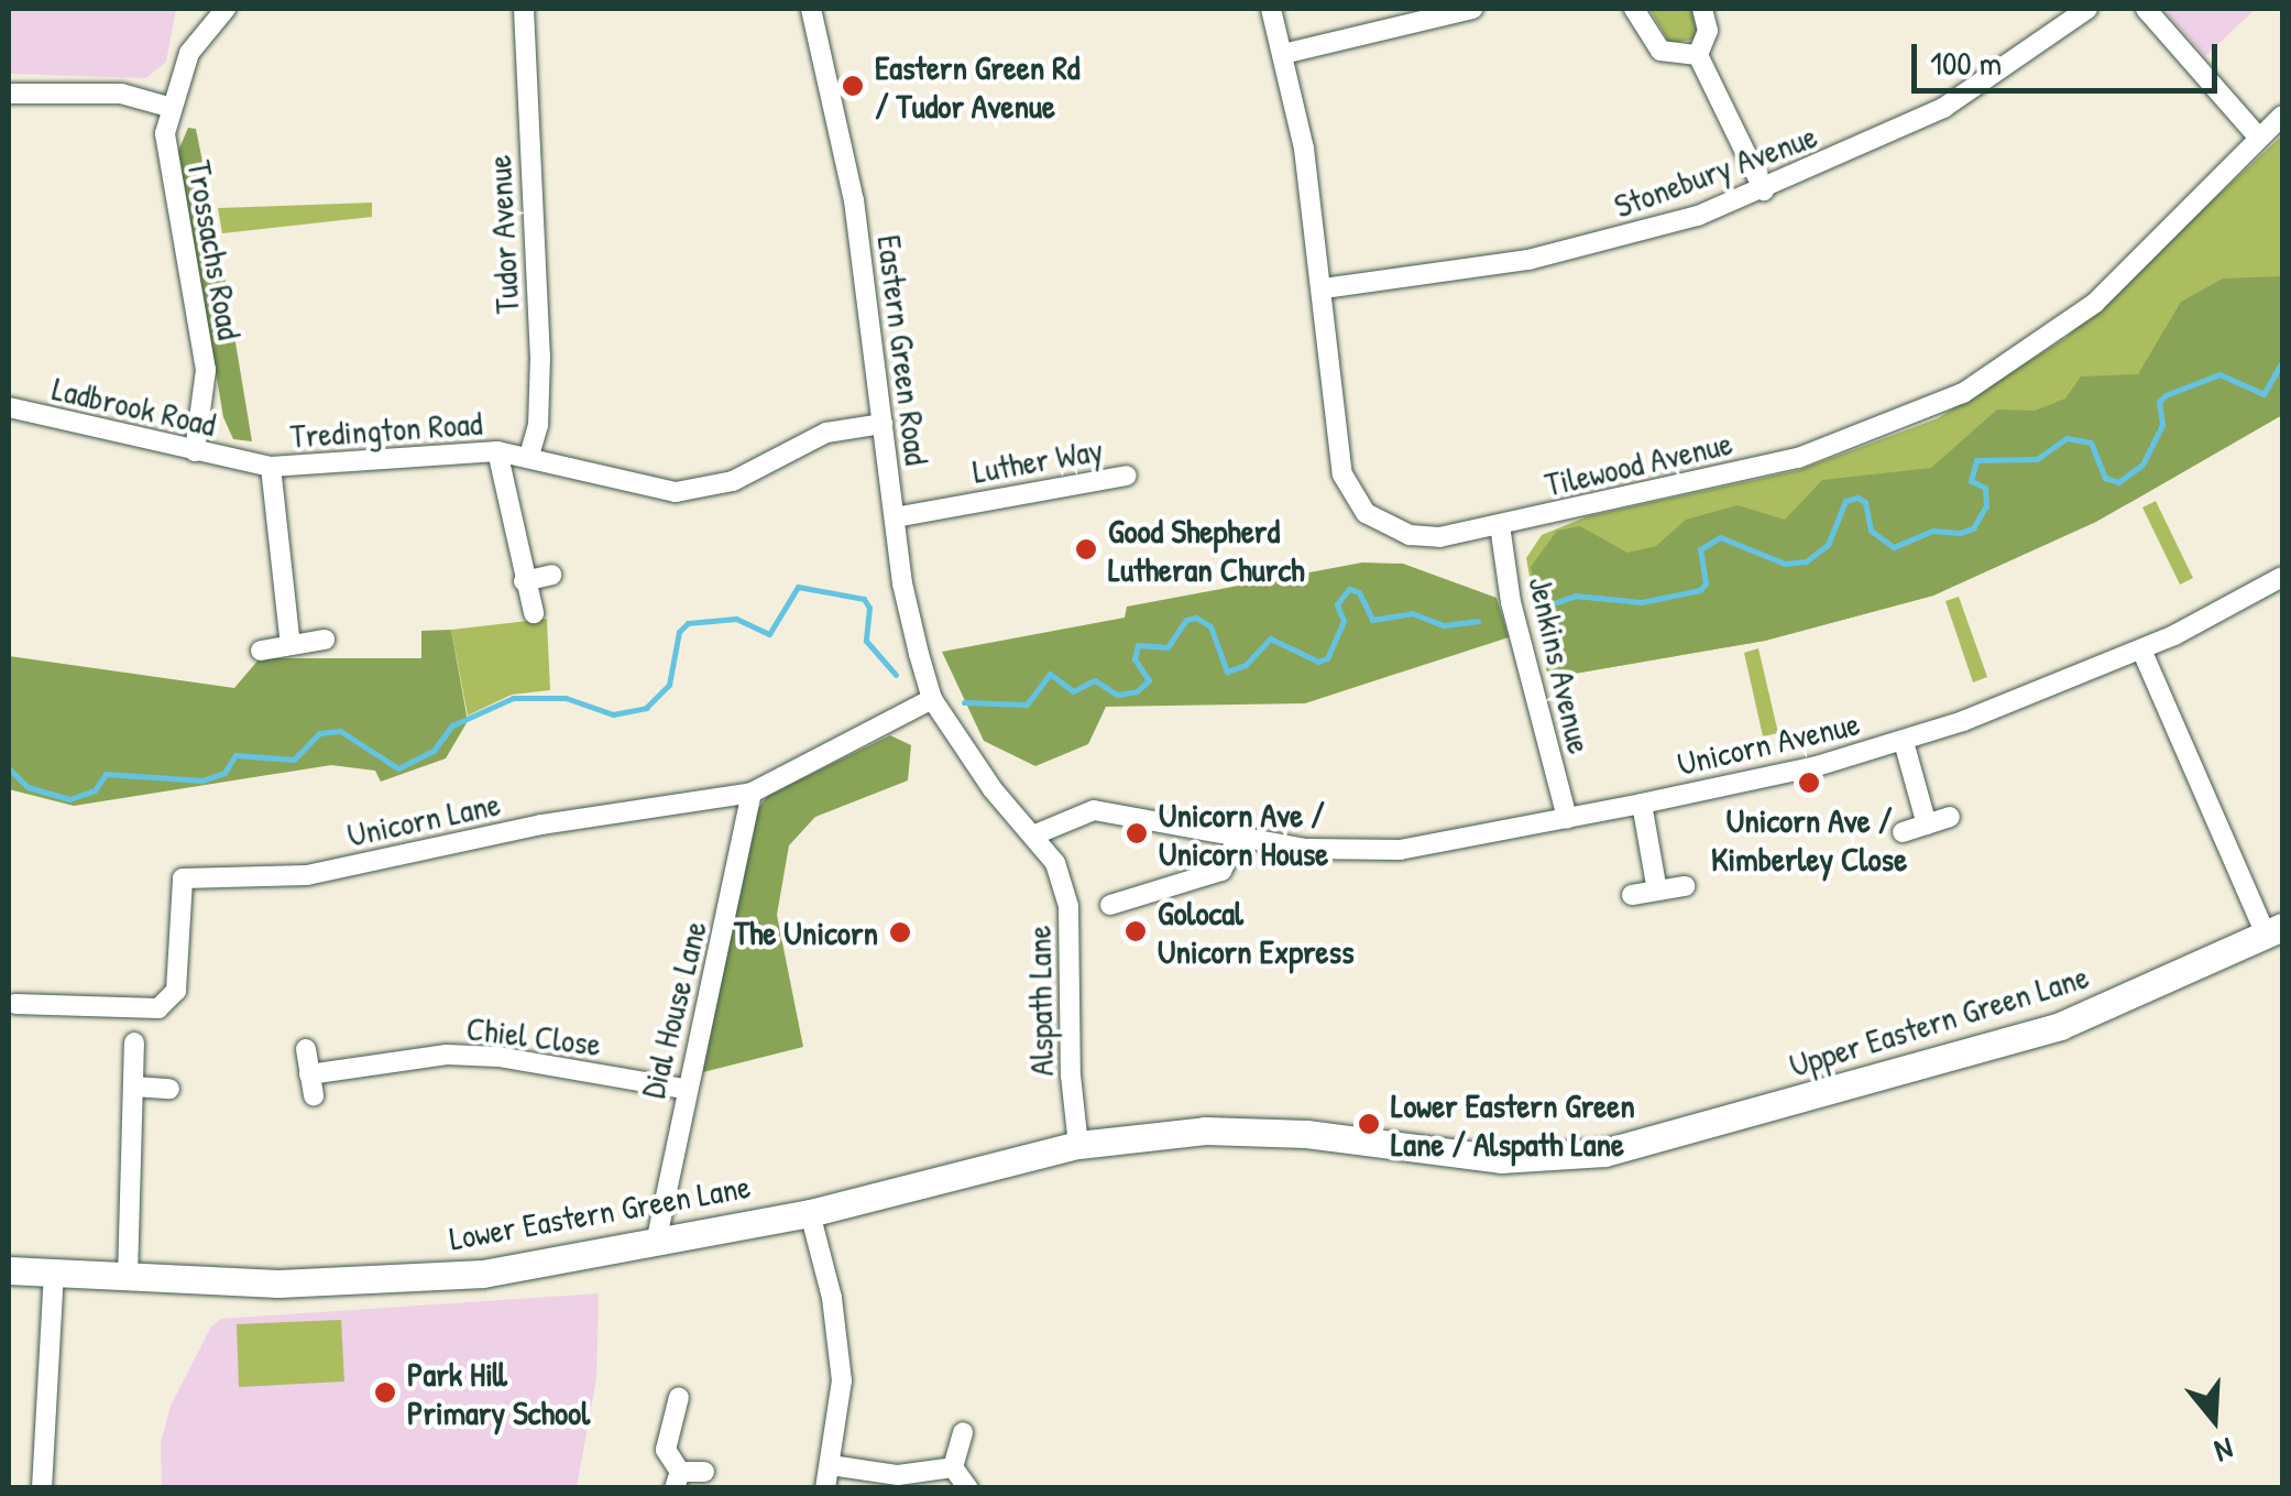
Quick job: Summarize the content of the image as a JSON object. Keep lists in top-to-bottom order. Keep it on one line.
{"streets":{"street":["Stonebury Avenue","Tudor Avenue","Trossachs Road","Eastern Green Road","Ladbrook Road","Tredington Road","Luther Way","Tilewood Avenue","Jenkins Avenue","Unicorn Avenue","Unicorn Lane","Alspath Lane","Dial House Lane","Upper Eastern Green Lane","Chiel Close","Lower Eastern Green Lane"]},"crossings":[["Stonebury Avenue","Tilewood Avenue"],["Tudor Avenue","Tredington Road"],["Trossachs Road","Ladbrook Road"],["Eastern Green Road","Tredington Road"],["Eastern Green Road","Luther Way"],["Eastern Green Road","Unicorn Lane"],["Eastern Green Road","Alspath Lane"],["Ladbrook Road","Tredington Road"],["Tilewood Avenue","Jenkins Avenue"],["Jenkins Avenue","Unicorn Avenue"],["Unicorn Avenue","Alspath Lane"],["Unicorn Lane","Alspath Lane"],["Unicorn Lane","Dial House Lane"],["Alspath Lane","Upper Eastern Green Lane"],["Alspath Lane","Lower Eastern Green Lane"],["Dial House Lane","Chiel Close"],["Dial House Lane","Lower Eastern Green Lane"],["Upper Eastern Green Lane","Lower Eastern Green Lane"]],"places":["Eastern Green Rd / Tudor Avenue","Good Shepherd Lutheran Church","Unicorn Ave / Kimberley Close","Unicorn Ave / Unicorn House","Golocal Unicorn Express","The Unicorn","Lower Eastern Green Lane / Alspath Lane","Park Hill Primary School"],"scale_bar":"100 m","north":"bottom"}
